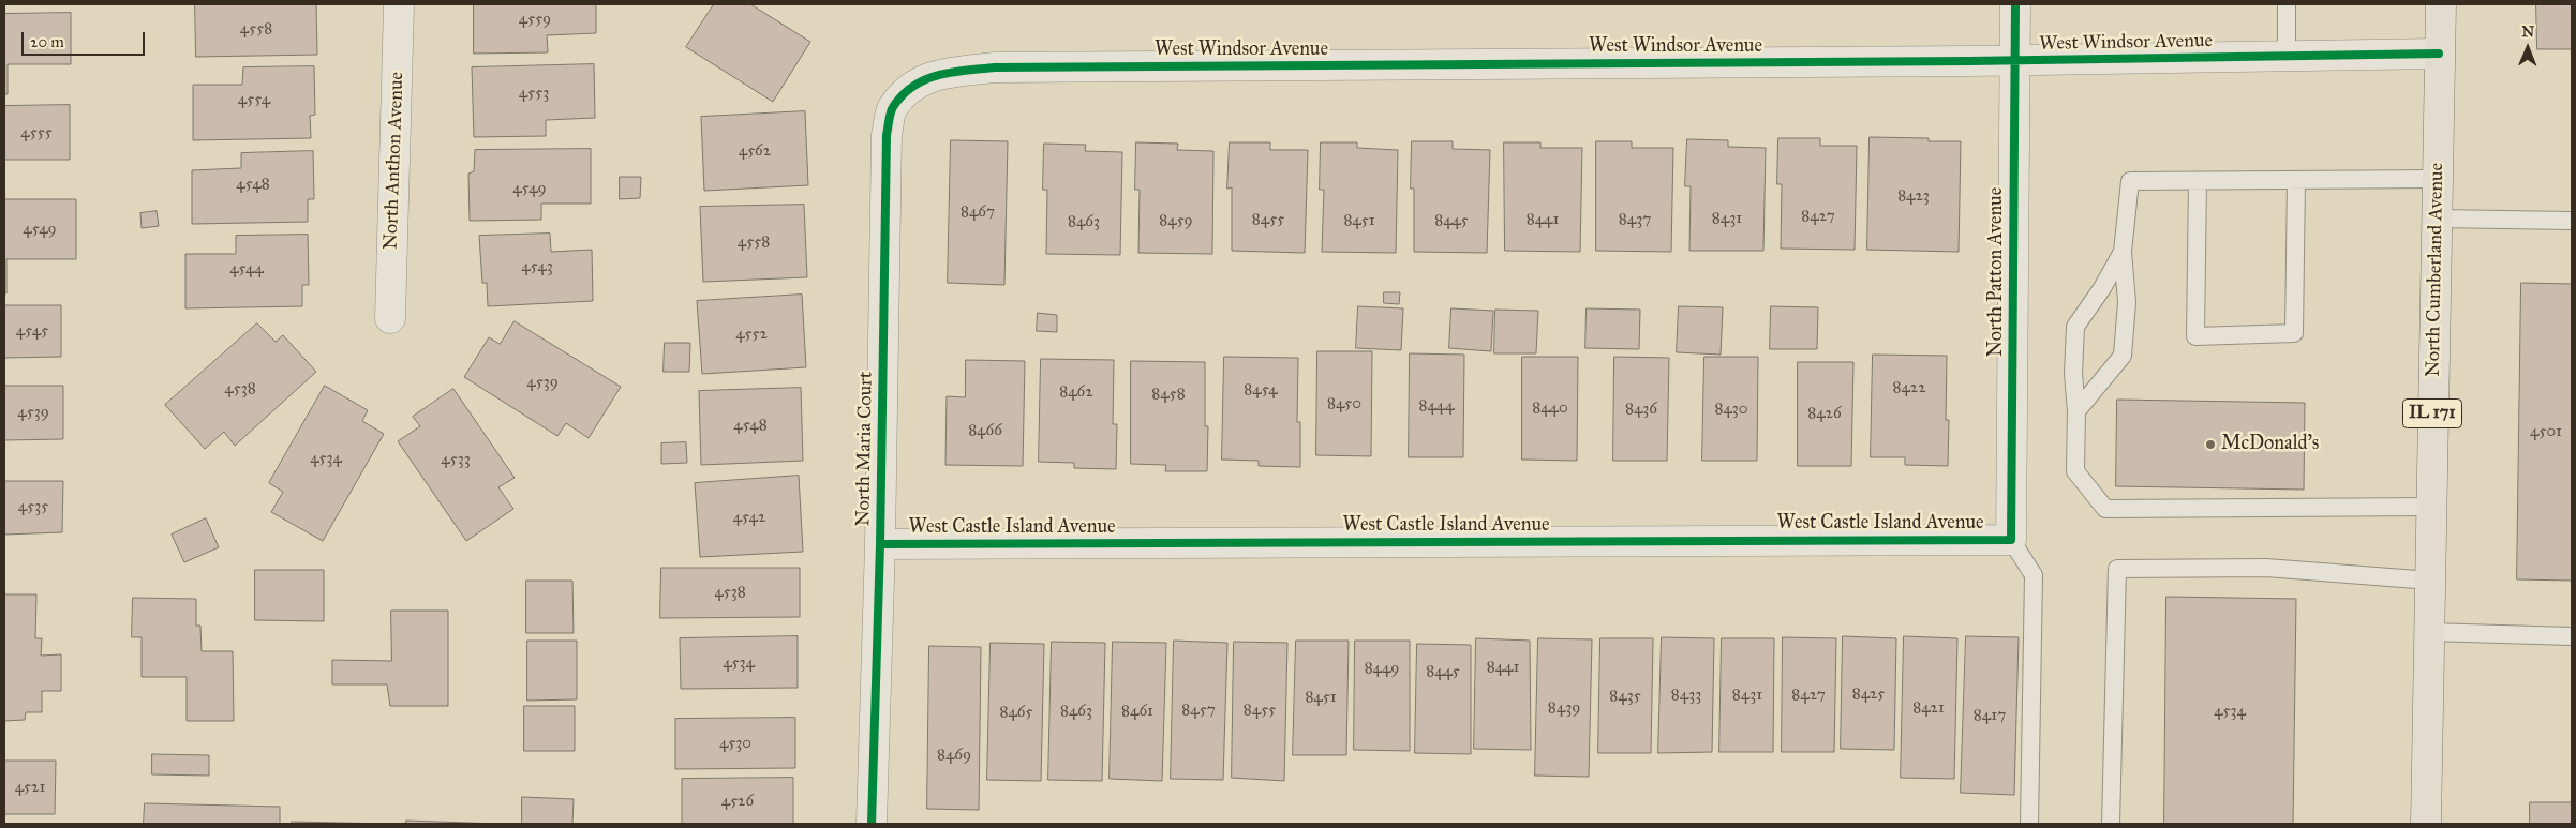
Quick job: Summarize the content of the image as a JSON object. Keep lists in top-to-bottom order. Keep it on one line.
{"streets":{"main road":["North Cumberland Avenue","IL 171"],"street":["West Windsor Avenue","North Anthon Avenue","North Patton Avenue","North Maria Court","West Castle Island Avenue"]},"crossings":[["West Windsor Avenue","North Cumberland Avenue"],["West Windsor Avenue","North Patton Avenue"],["West Windsor Avenue","North Maria Court"],["North Patton Avenue","West Castle Island Avenue"],["North Maria Court","West Castle Island Avenue"]],"places":["McDonald's"],"house_numbers":["4559","4558","4553","4554","4555","4562","4548","4549","8423","8467","8427","8431","8455","8441","8437","8459","8451","8445","8463","4549","4558","4543","4544","4545","4552","4539","8422","4538","8454","8462","8458","8450","8444","8440","8436","8430","4539","8426","4548","8466","4501","4534","4533","4535","4542","4538","4534","8441","8449","8445","8425","8433","8431","8427","8435","8451","8439","8421","8457","8455","8463","8461","4534","8465","8417","4530","8469","4521","4526"],"scale_bar":"20 m","north":"top"}
